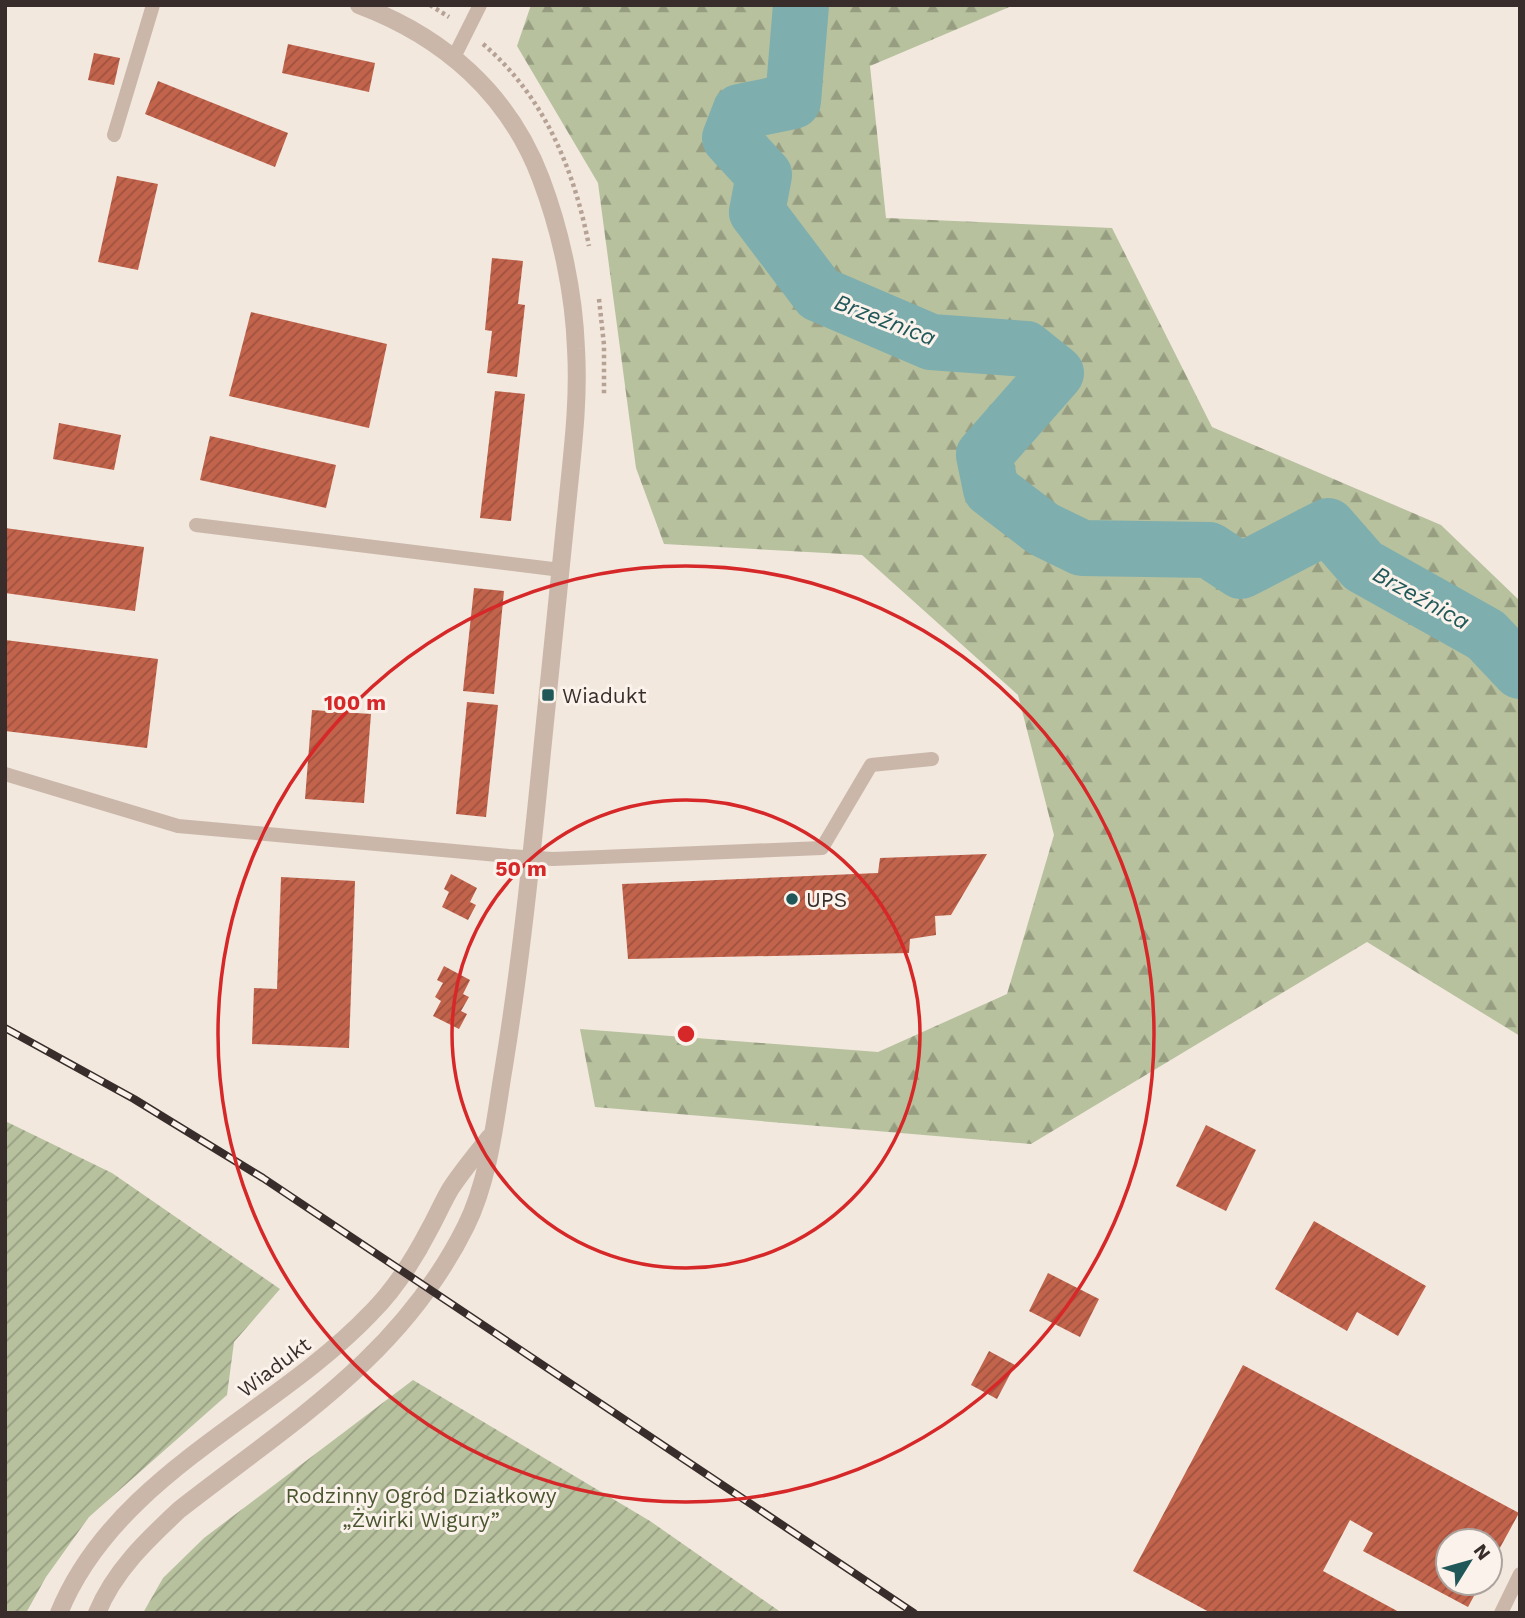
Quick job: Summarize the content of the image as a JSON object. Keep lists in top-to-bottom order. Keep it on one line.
{"streets":{"street":["Wiadukt"]},"water":["Brzeźnica"],"parks":["Rodzinny Ogród Działkowy „Żwirki Wigury”"],"places":{"transit":["Wiadukt"],"other":["UPS"]},"north":"top right","rings":["100 m","50 m"]}
